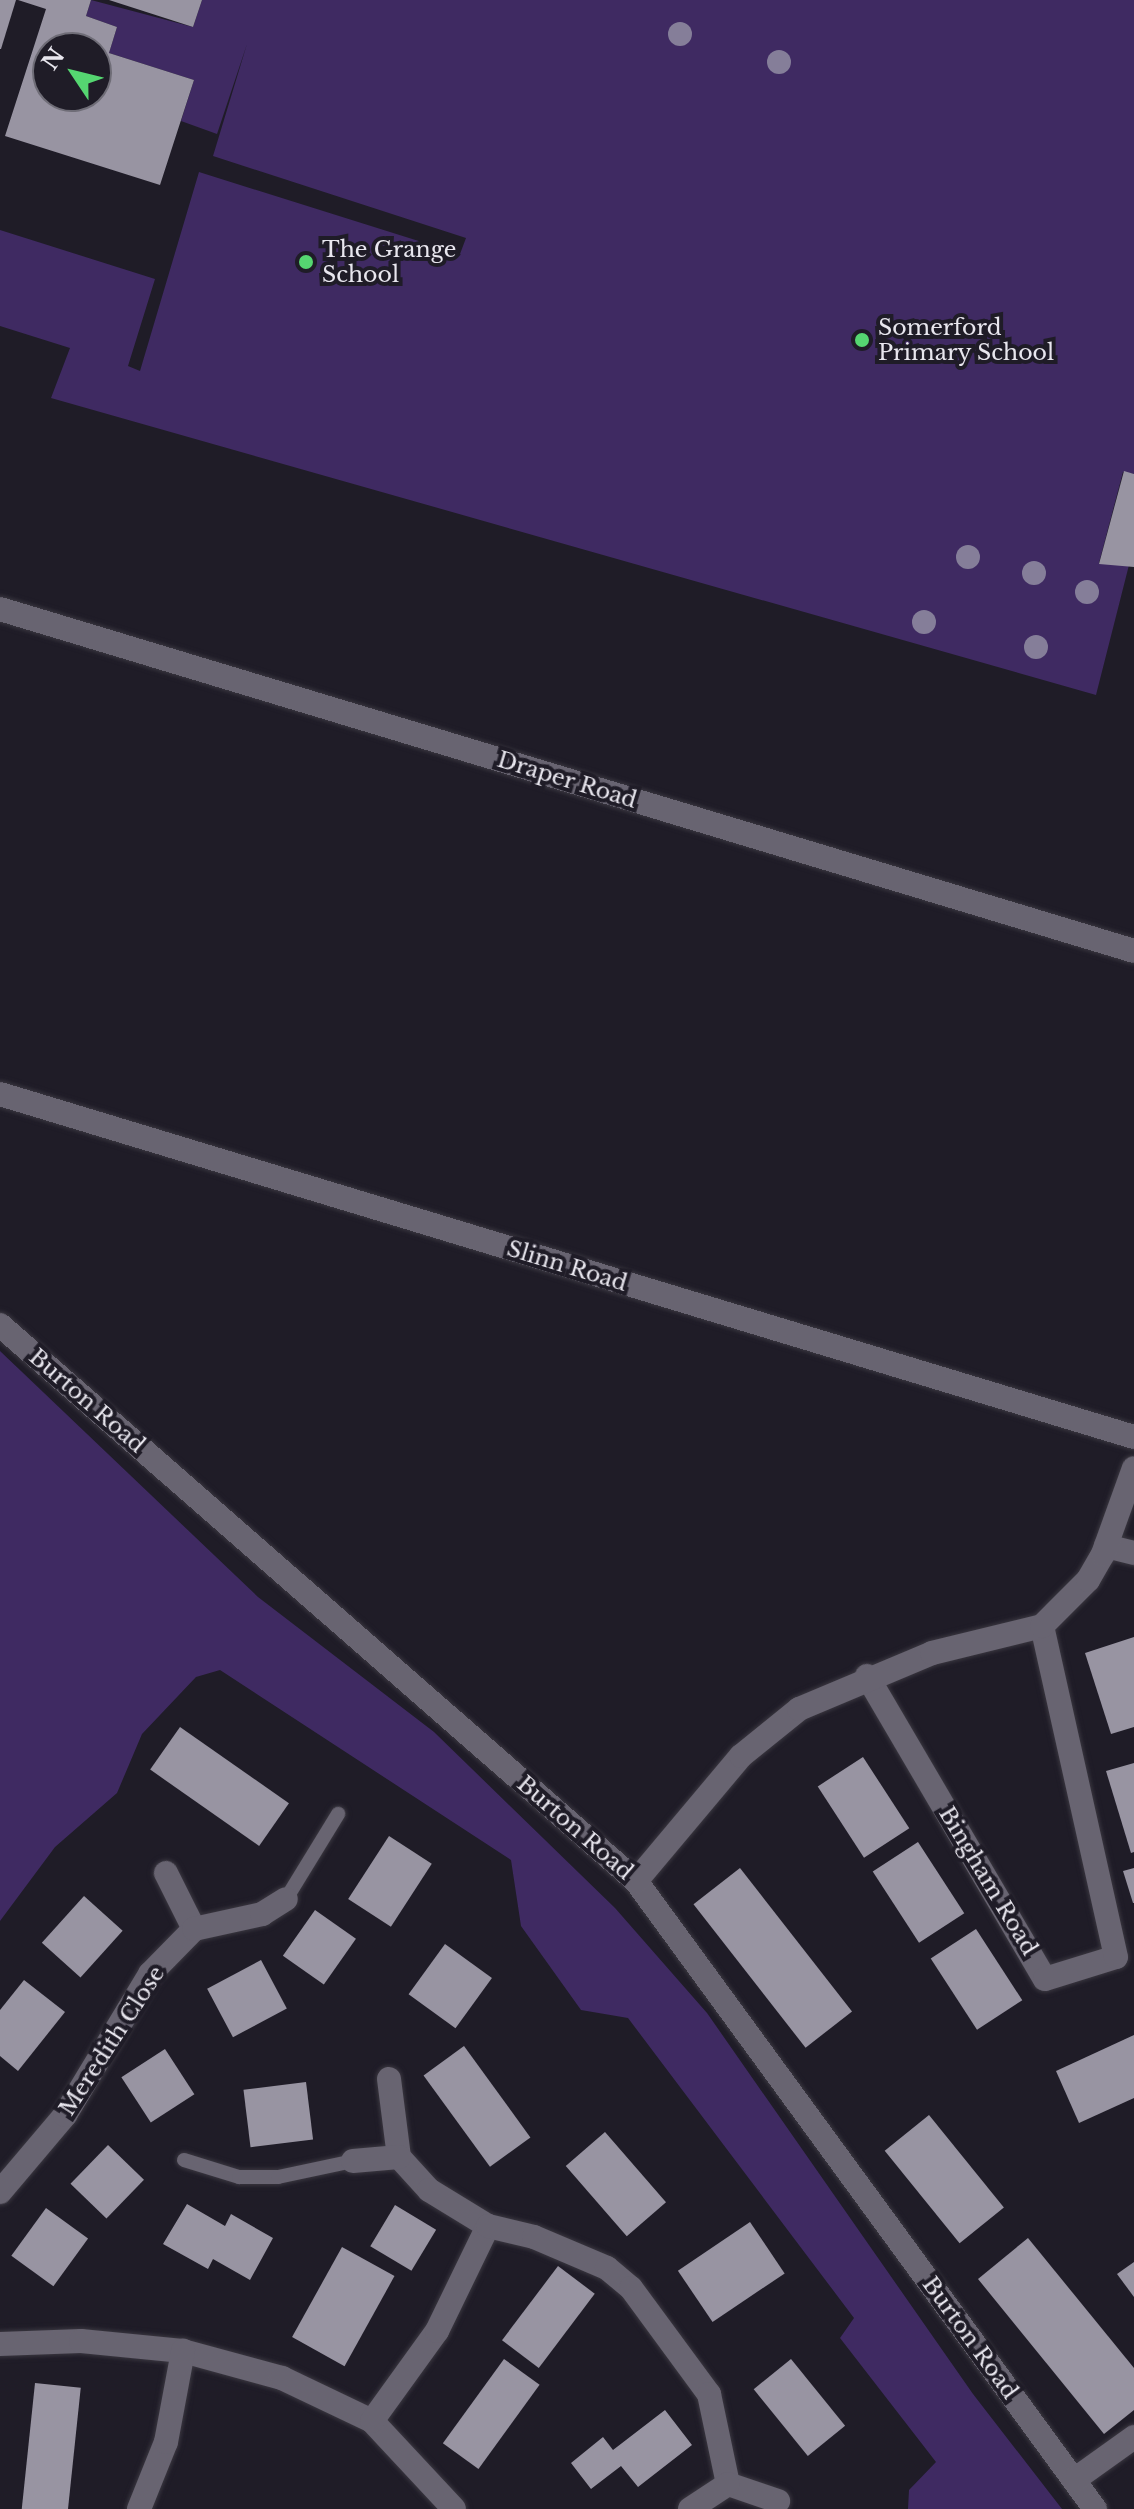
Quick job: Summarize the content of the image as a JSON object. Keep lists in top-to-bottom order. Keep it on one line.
{"streets":{"street":["Draper Road","Slinn Road","Burton Road","Bingham Road","Meredith Close"]},"places":["The Grange School","Somerford Primary School"],"north":"top left"}
